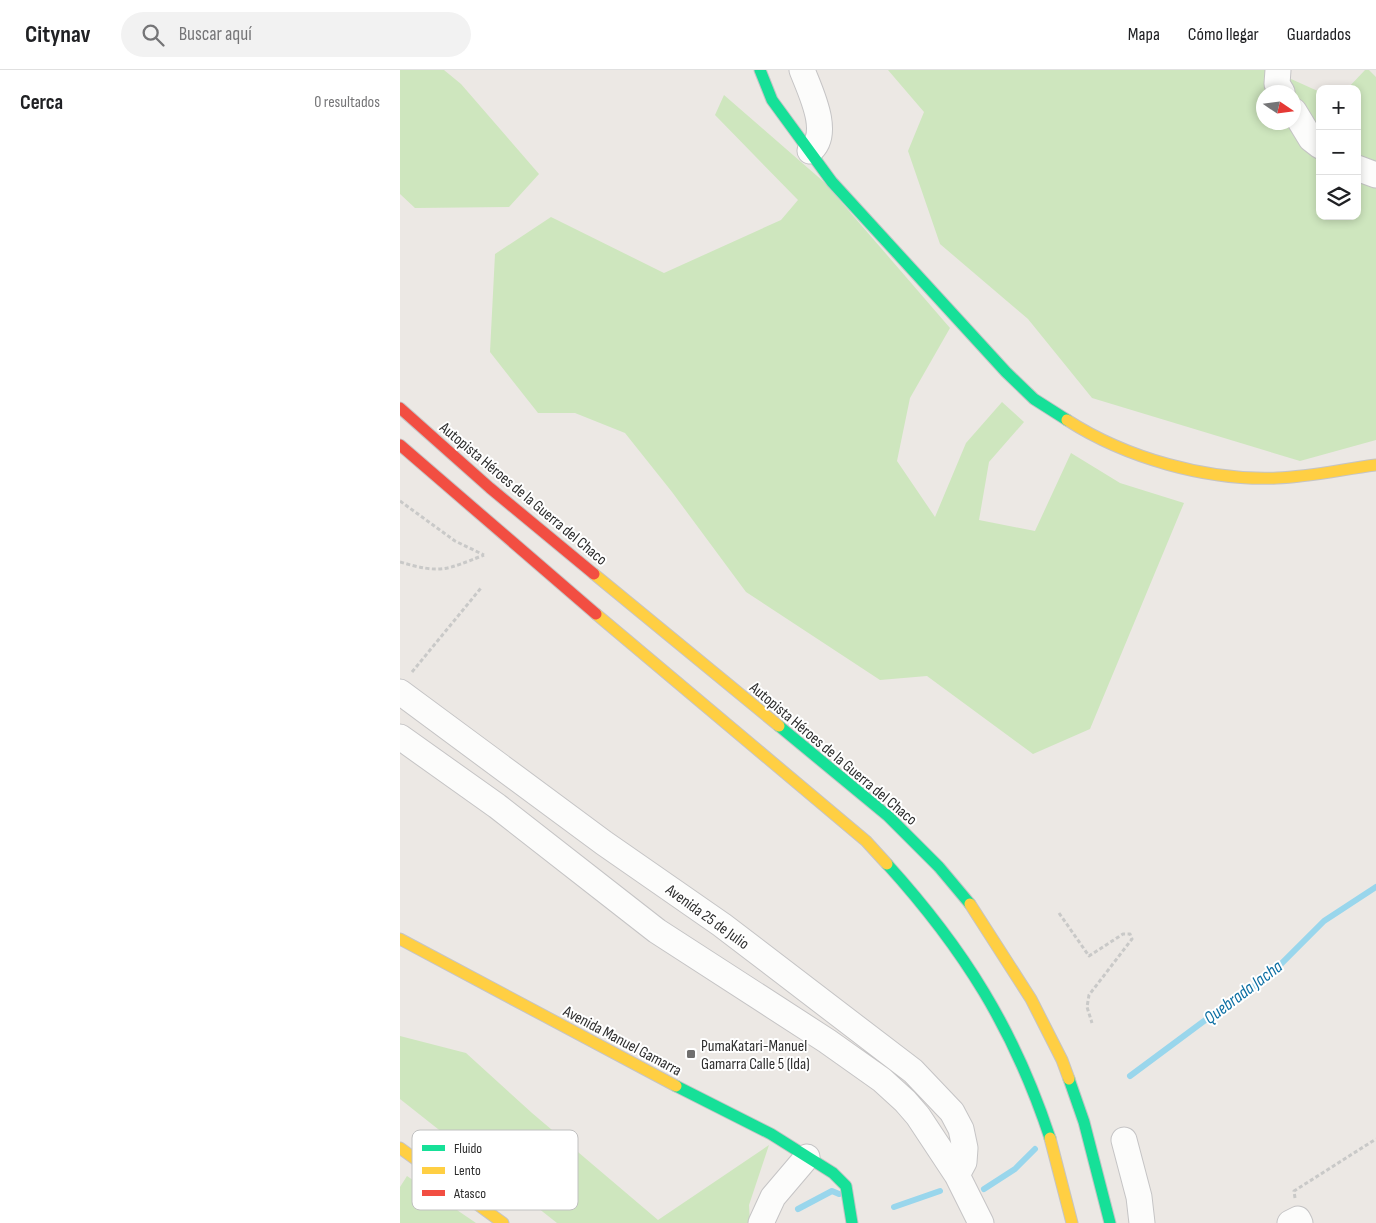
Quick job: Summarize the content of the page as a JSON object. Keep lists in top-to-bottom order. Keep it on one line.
{"streets":{"main road":["Autopista Héroes de la Guerra del Chaco","Avenida Manuel Gamarra"],"street":["Avenida 25 de Julio"]},"water":["Quebrada Jacha"],"places":{"transit":["PumaKatari-Manuel Gamarra Calle 5 (Ida)"]},"legend":["Fluido","Lento","Atasco"],"north":"right","page":{"header":"Citynav","search":"Buscar aquí","nav":["Mapa","Cómo llegar","Guardados"],"heading":["Cerca","0 resultados"],"map_buttons":["+","−"]}}
